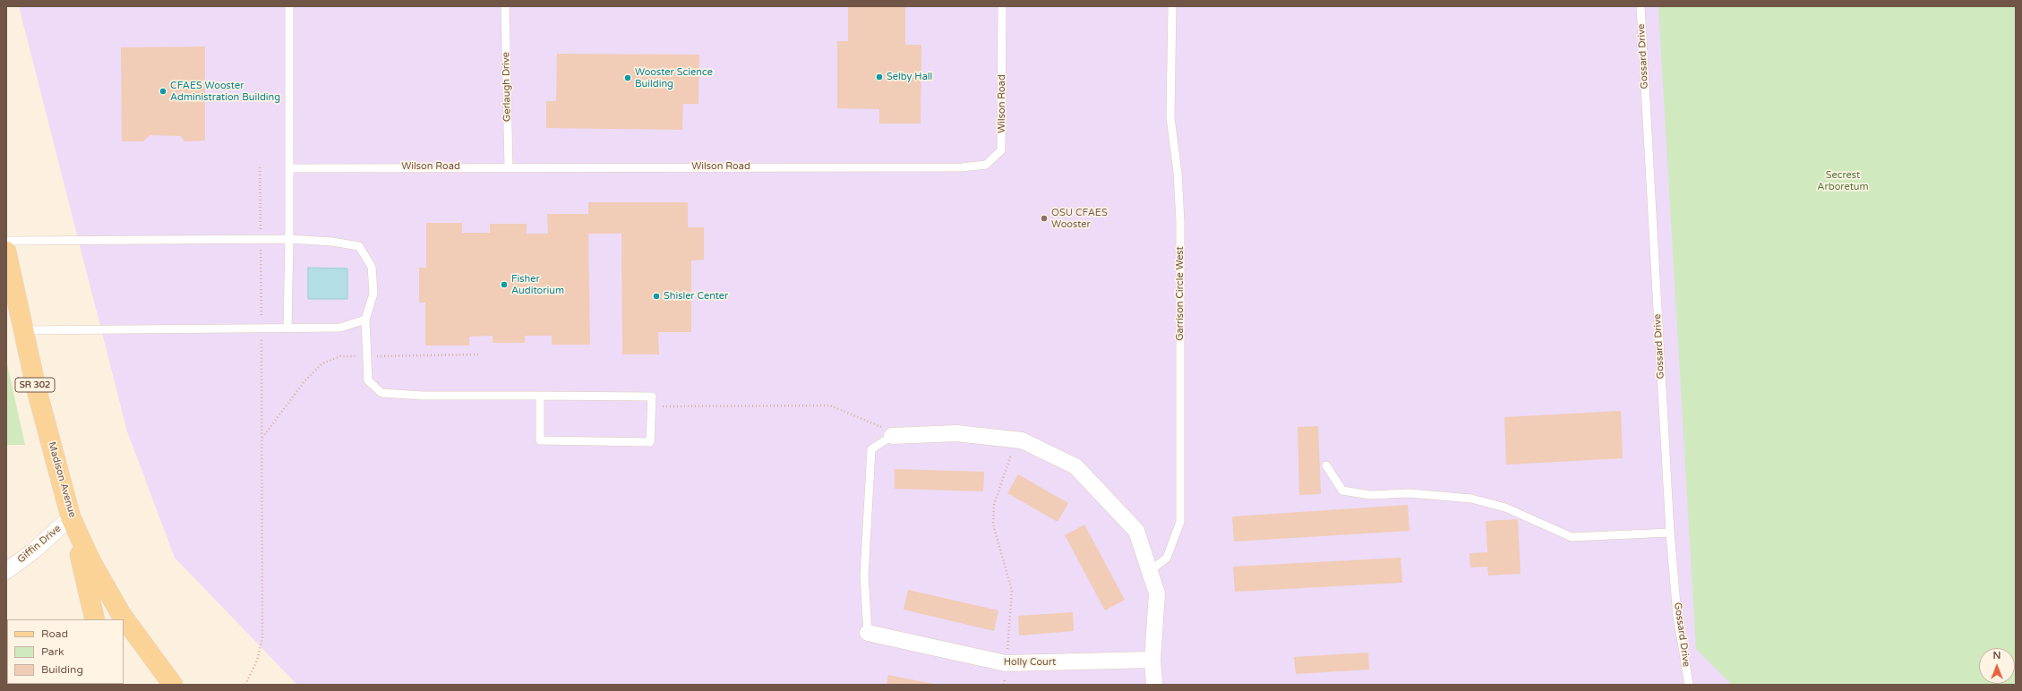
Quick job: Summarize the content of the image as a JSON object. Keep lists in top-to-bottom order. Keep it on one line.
{"streets":{"main road":["SR 302","Madison Avenue"],"street":["Giffin Drive","Holly Court"],"lane":["Gossard Drive","Gerlaugh Drive","Wilson Road","Garrison Circle West"]},"crossings":[["Gerlaugh Drive","Wilson Road"],["Madison Avenue","Giffin Drive"]],"parks":["Secrest Arboretum"],"places":["Selby Hall","Wooster Science Building","CFAES Wooster Administration Building","OSU CFAES Wooster","Fisher Auditorium","Shisler Center"],"legend":["Road","Park","Building"],"north":"top"}
